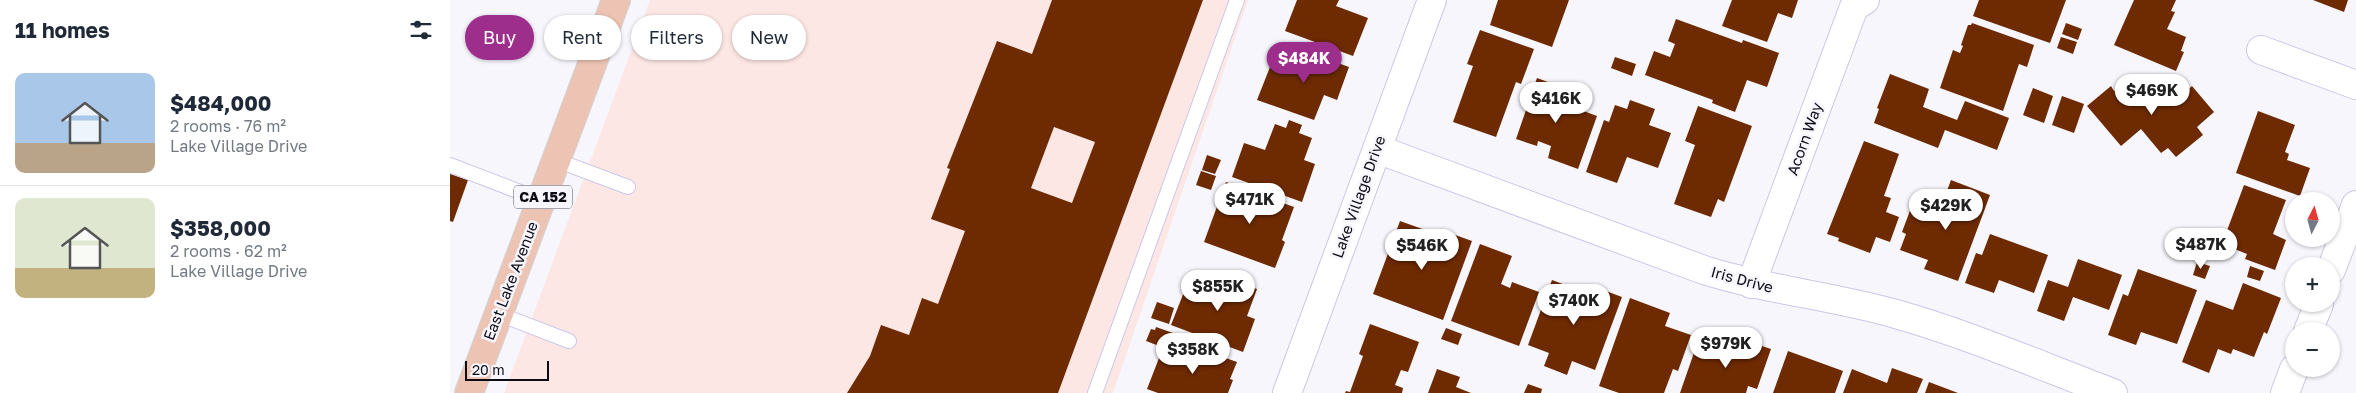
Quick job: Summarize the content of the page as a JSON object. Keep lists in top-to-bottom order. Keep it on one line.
{"streets":{"main road":["CA 152","East Lake Avenue"],"street":["Acorn Way","Lake Village Drive","Iris Drive"]},"crossings":[["Acorn Way","Iris Drive"],["Lake Village Drive","Iris Drive"]],"scale_bar":"20 m","north":"top","page":{"heading":"11 homes","chip":["Buy","Rent","Filters","New"],"price":["$484K","$469K","$416K","$471K","$429K","$487K","$546K","$855K","$740K","$979K","$358K"],"list":[{"name":"$484,000","note":"2 rooms · 76 m² · Lake Village Drive"},{"name":"$358,000","note":"2 rooms · 62 m² · Lake Village Drive"}],"map_buttons":["+","−"],"scale":"20 m"}}
